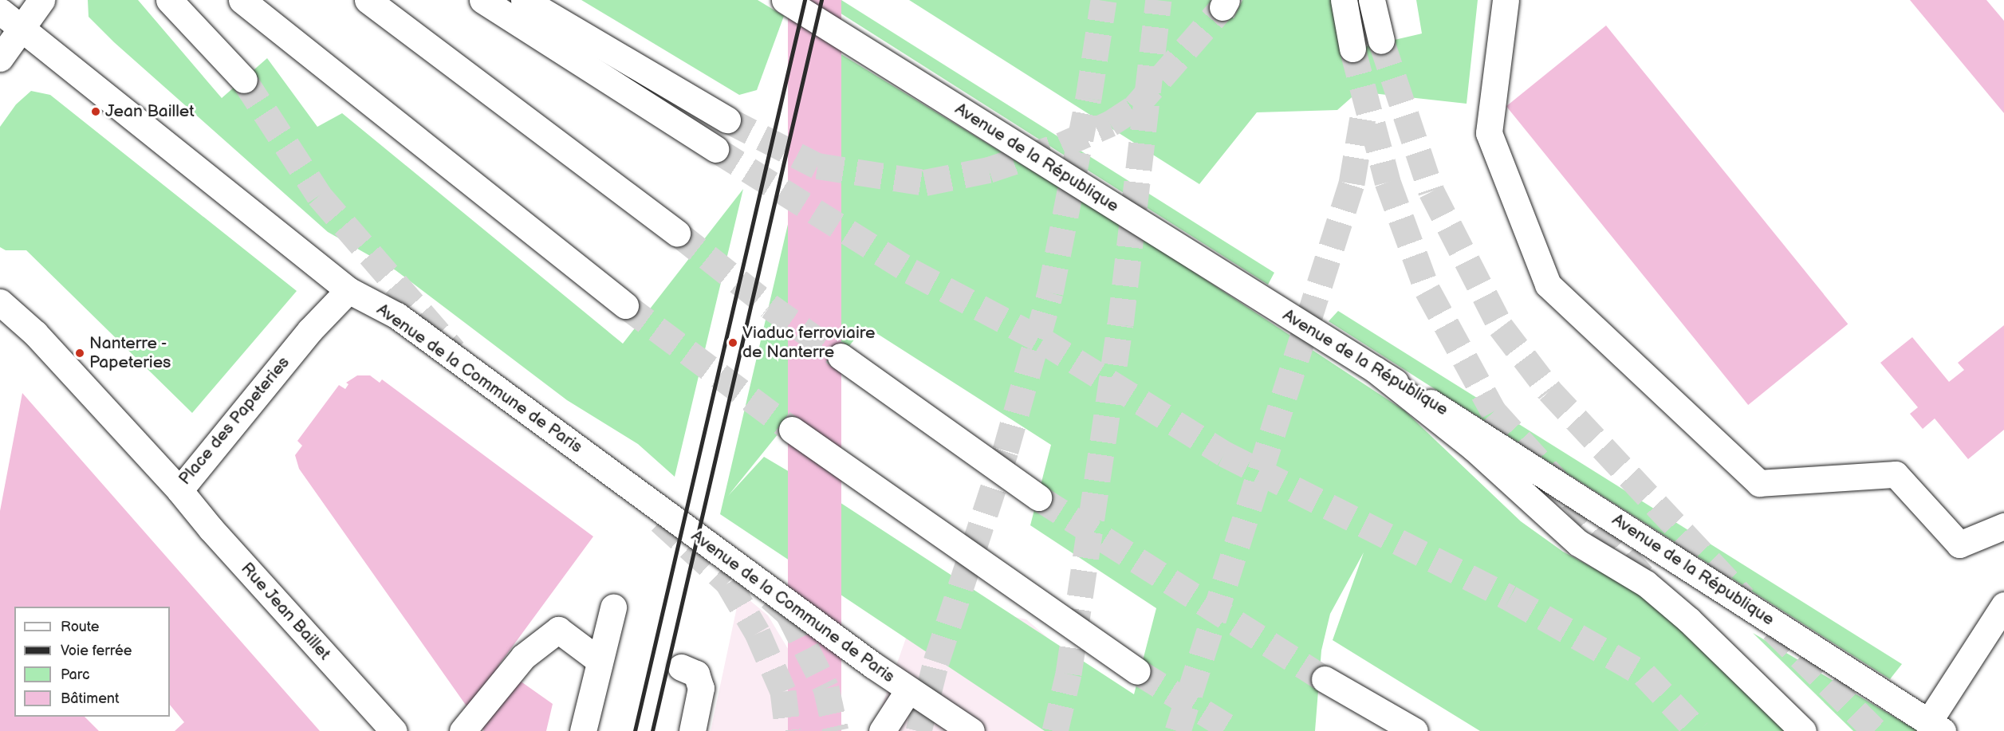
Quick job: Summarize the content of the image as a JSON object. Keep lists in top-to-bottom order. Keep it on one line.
{"streets":{"main road":["Avenue de la République","Avenue de la Commune de Paris","Place des Papeteries","Rue Jean Baillet"]},"crossings":[["Avenue de la Commune de Paris","Place des Papeteries"],["Place des Papeteries","Rue Jean Baillet"]],"places":["Jean Baillet","Viaduc ferroviaire de Nanterre","Nanterre - Papeteries"],"legend":["Route","Voie ferrée","Parc","Bâtiment"]}
